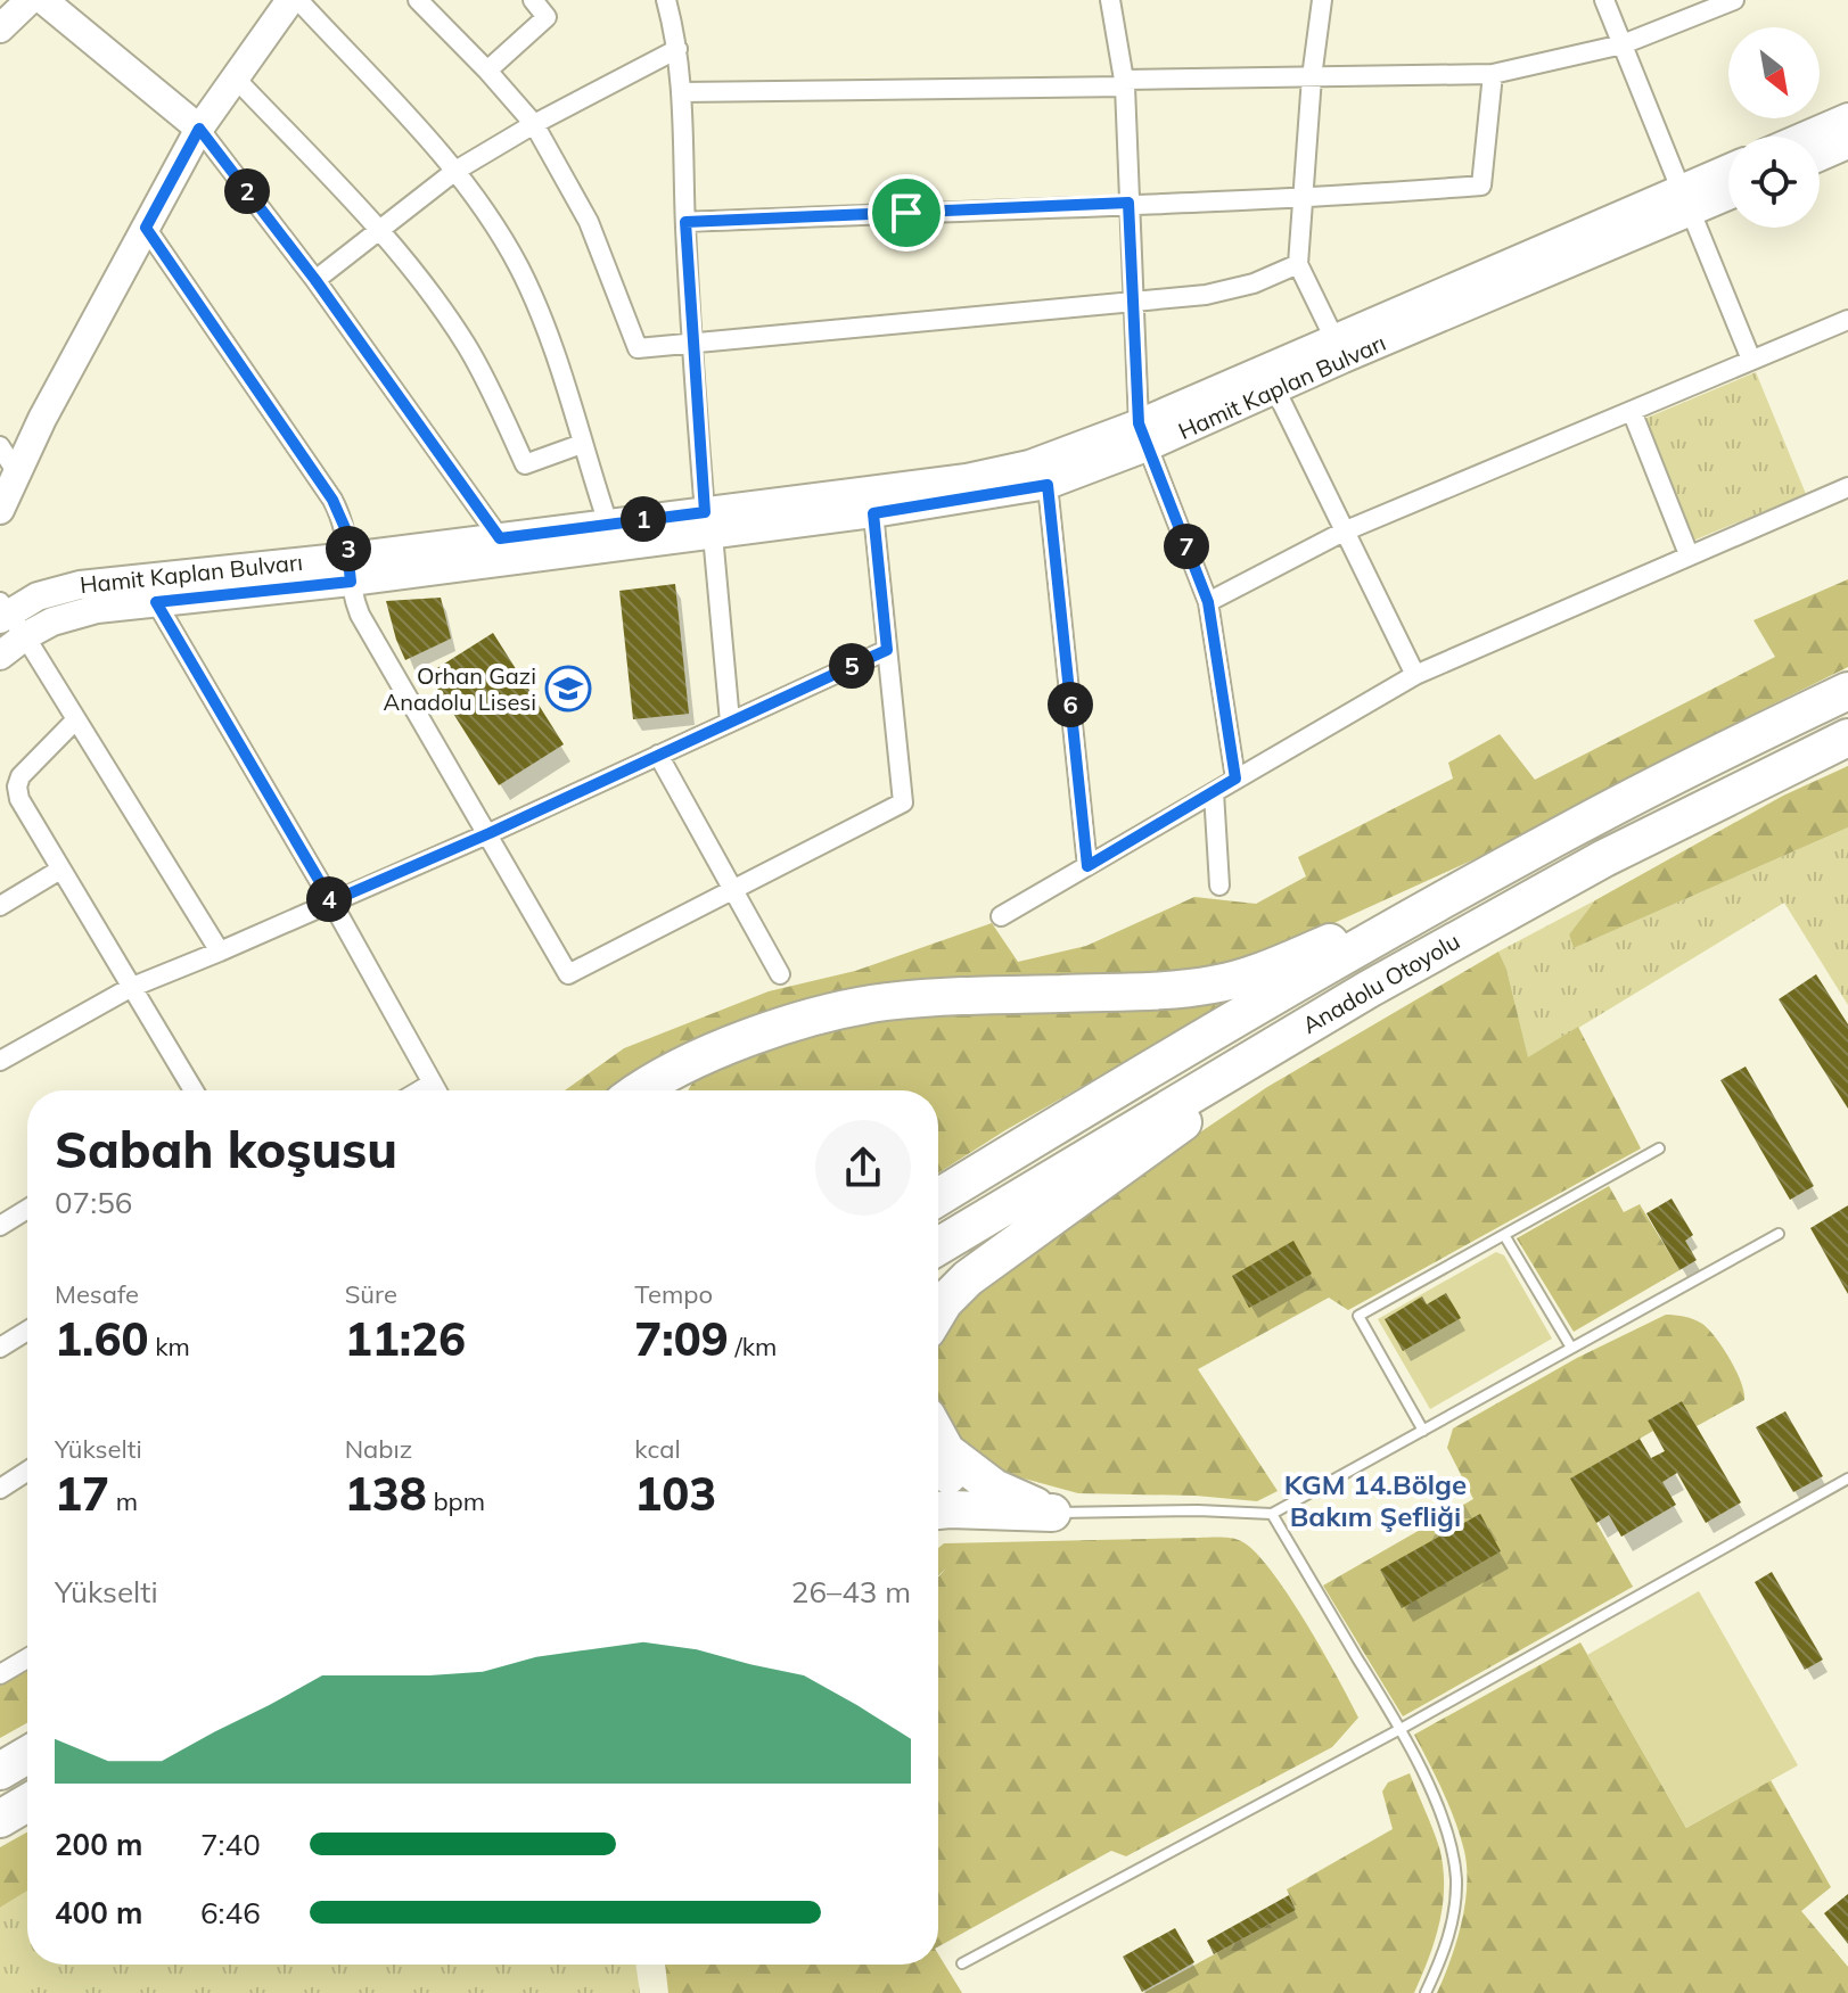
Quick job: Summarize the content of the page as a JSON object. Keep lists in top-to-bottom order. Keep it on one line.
{"streets":{"highway":["Anadolu Otoyolu"],"main road":["Hamit Kaplan Bulvarı"]},"districts":["KGM 14.Bölge Bakım Şefliği"],"places":{"school or university":["Orhan Gazi Anadolu Lisesi"]},"north":"bottom right","page":{"pins":["2","1","7","3","5","6","4"],"heading":["Sabah koşusu","07:56"],"stats":[["Mesafe","1.60 km"],["Süre","11:26"],["Tempo","7:09 /km"],["Yükselti","17 m"],["Nabız","138 bpm"],["kcal","103"]],"chart":["Yükselti","26–43 m"],"list":[{"name":"200 m","note":"7:40"},{"name":"400 m","note":"6:46"}]}}
